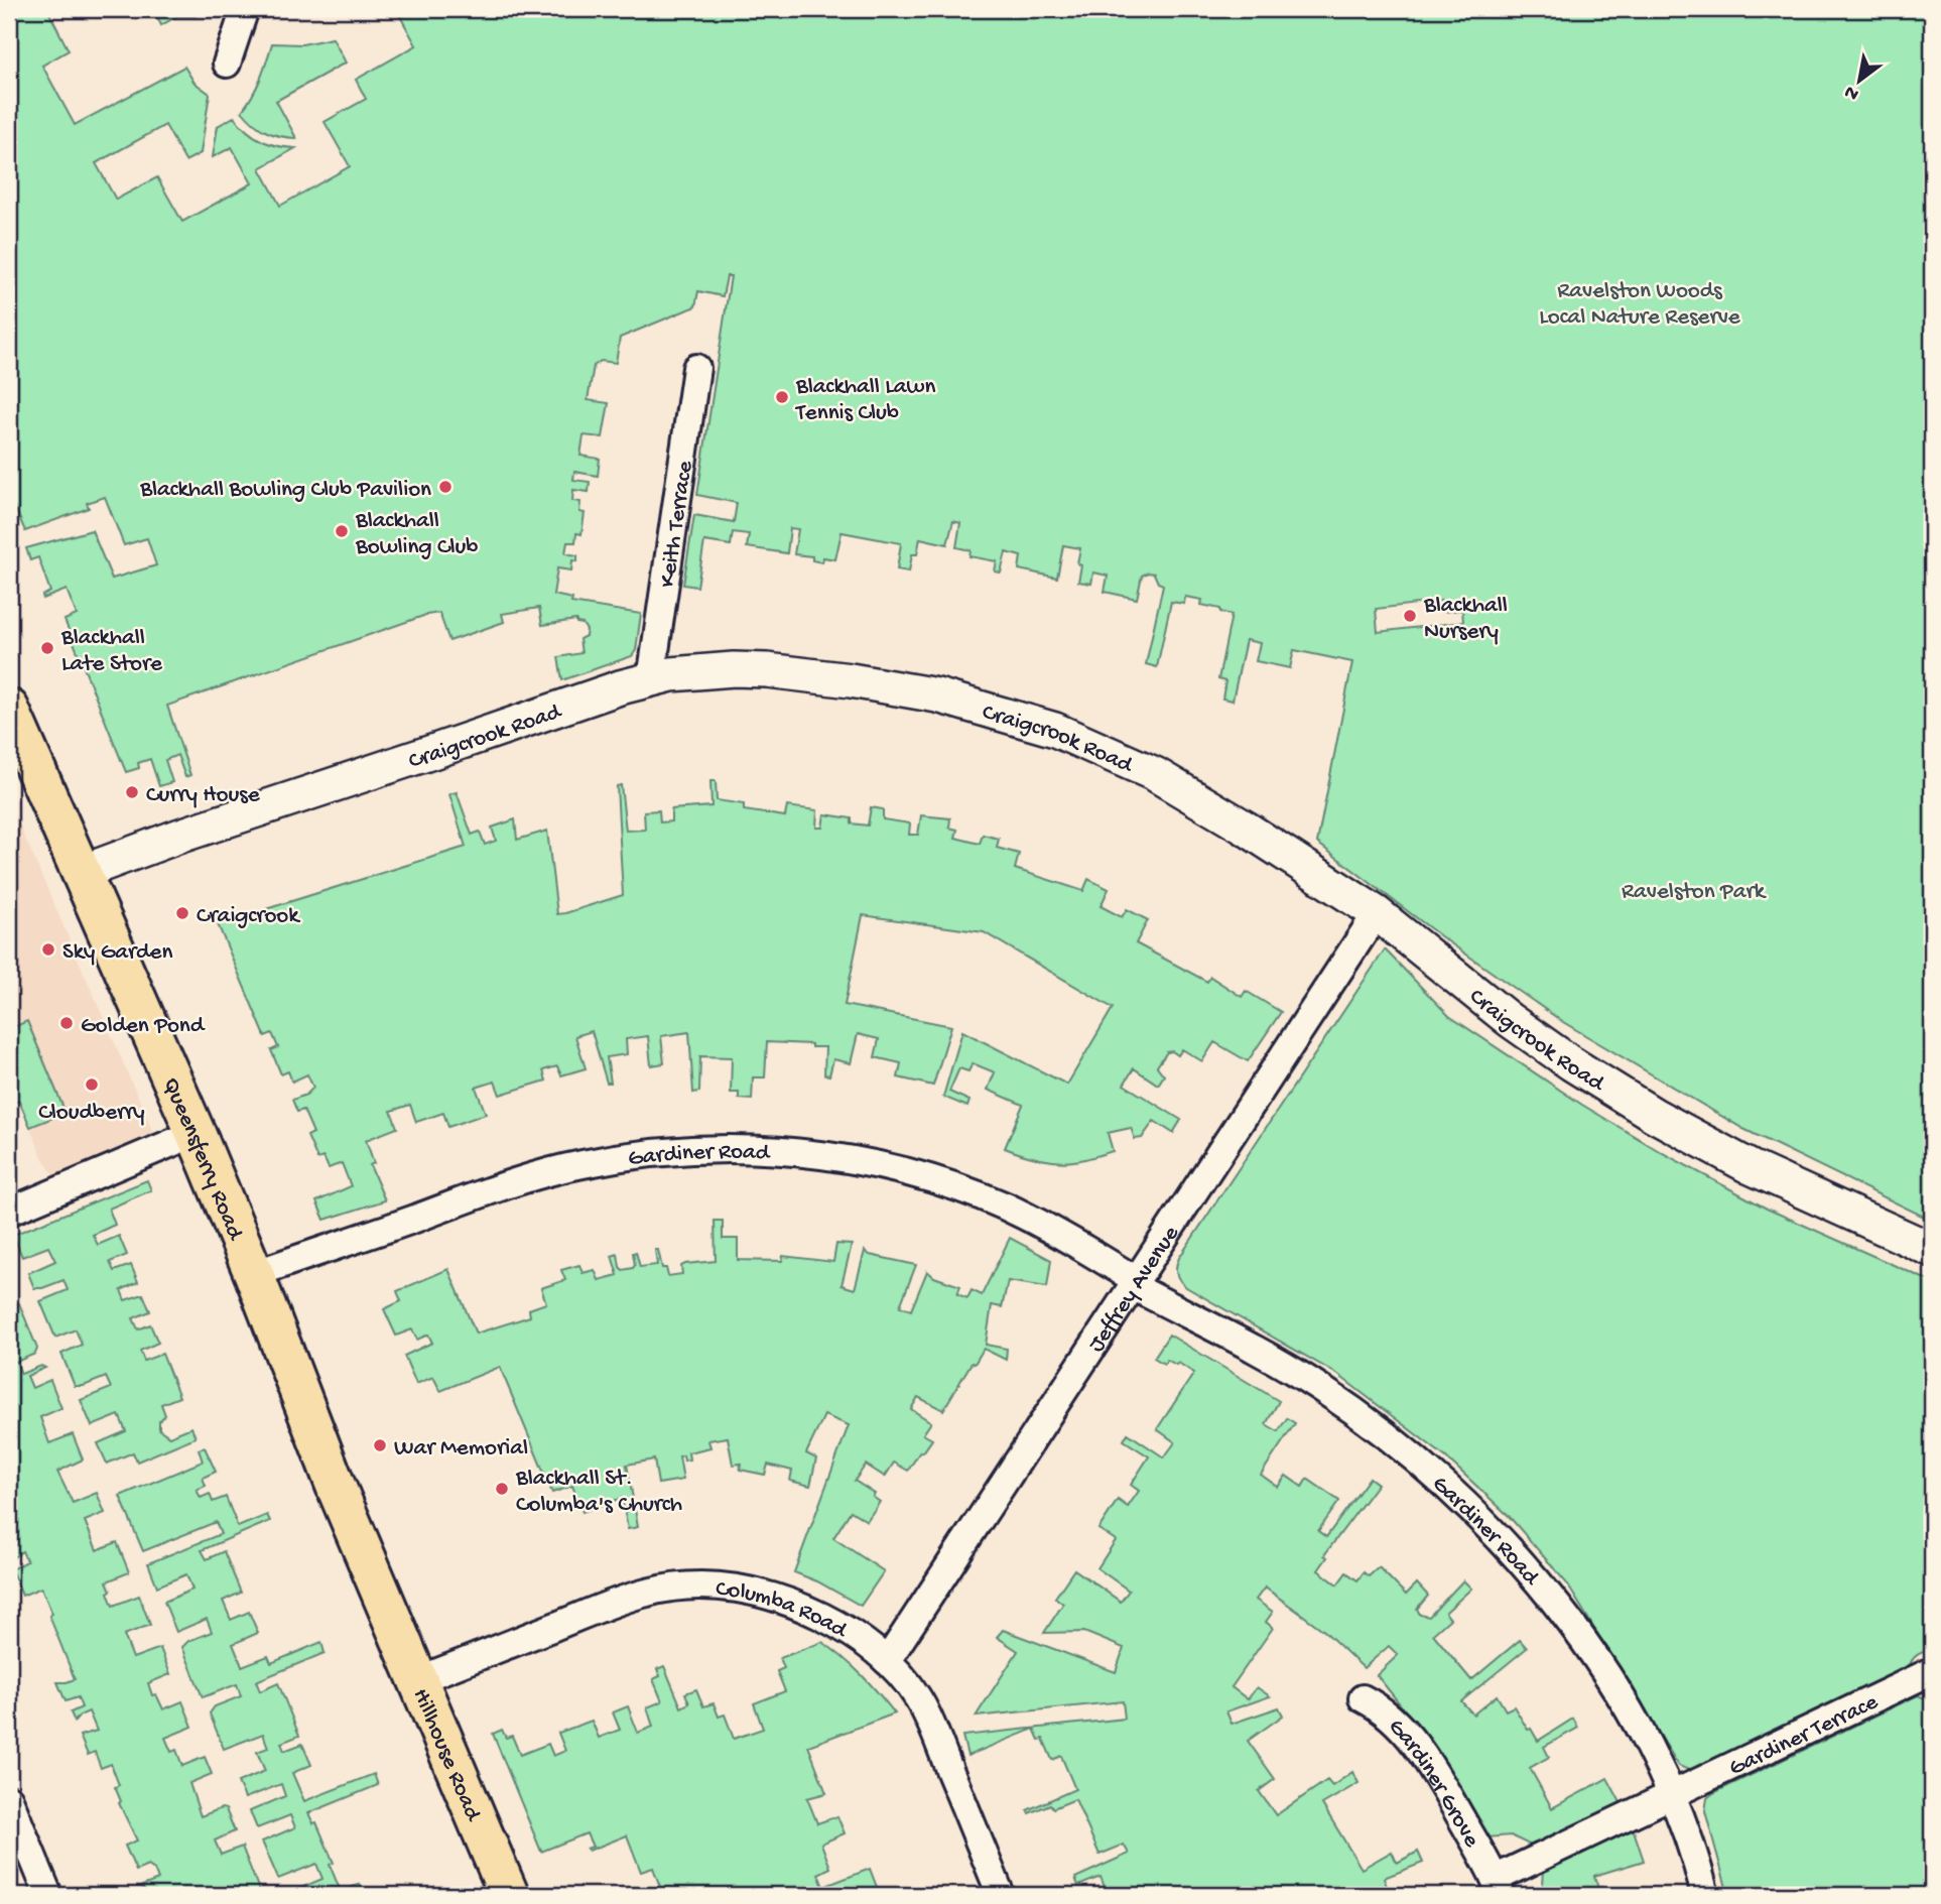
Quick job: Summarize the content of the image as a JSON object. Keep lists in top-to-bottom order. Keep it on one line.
{"streets":{"main road":["Queensferry Road","Hillhouse Road"],"street":["Keith Terrace","Craigcrook Road","Gardiner Road","Jeffrey Avenue","Columba Road","Gardiner Terrace","Gardiner Grove"]},"crossings":[["Keith Terrace","Craigcrook Road"],["Craigcrook Road","Queensferry Road"],["Craigcrook Road","Jeffrey Avenue"],["Gardiner Road","Queensferry Road"],["Gardiner Road","Jeffrey Avenue"],["Gardiner Road","Gardiner Terrace"],["Gardiner Road","Gardiner Grove"],["Queensferry Road","Hillhouse Road"],["Jeffrey Avenue","Columba Road"],["Columba Road","Hillhouse Road"],["Gardiner Terrace","Gardiner Grove"]],"parks":["Ravelston Woods Local Nature Reserve","Ravelston Park"],"places":["Blackhall Lawn Tennis Club","Blackhall Bowling Club Pavilion","Blackhall Bowling Club","Blackhall Nursery","Blackhall Late Store","Curry House","Craigcrook","Sky Garden","Golden Pond","Cloudberry","War Memorial","Blackhall St. Columba's Church"],"north":"bottom left"}
